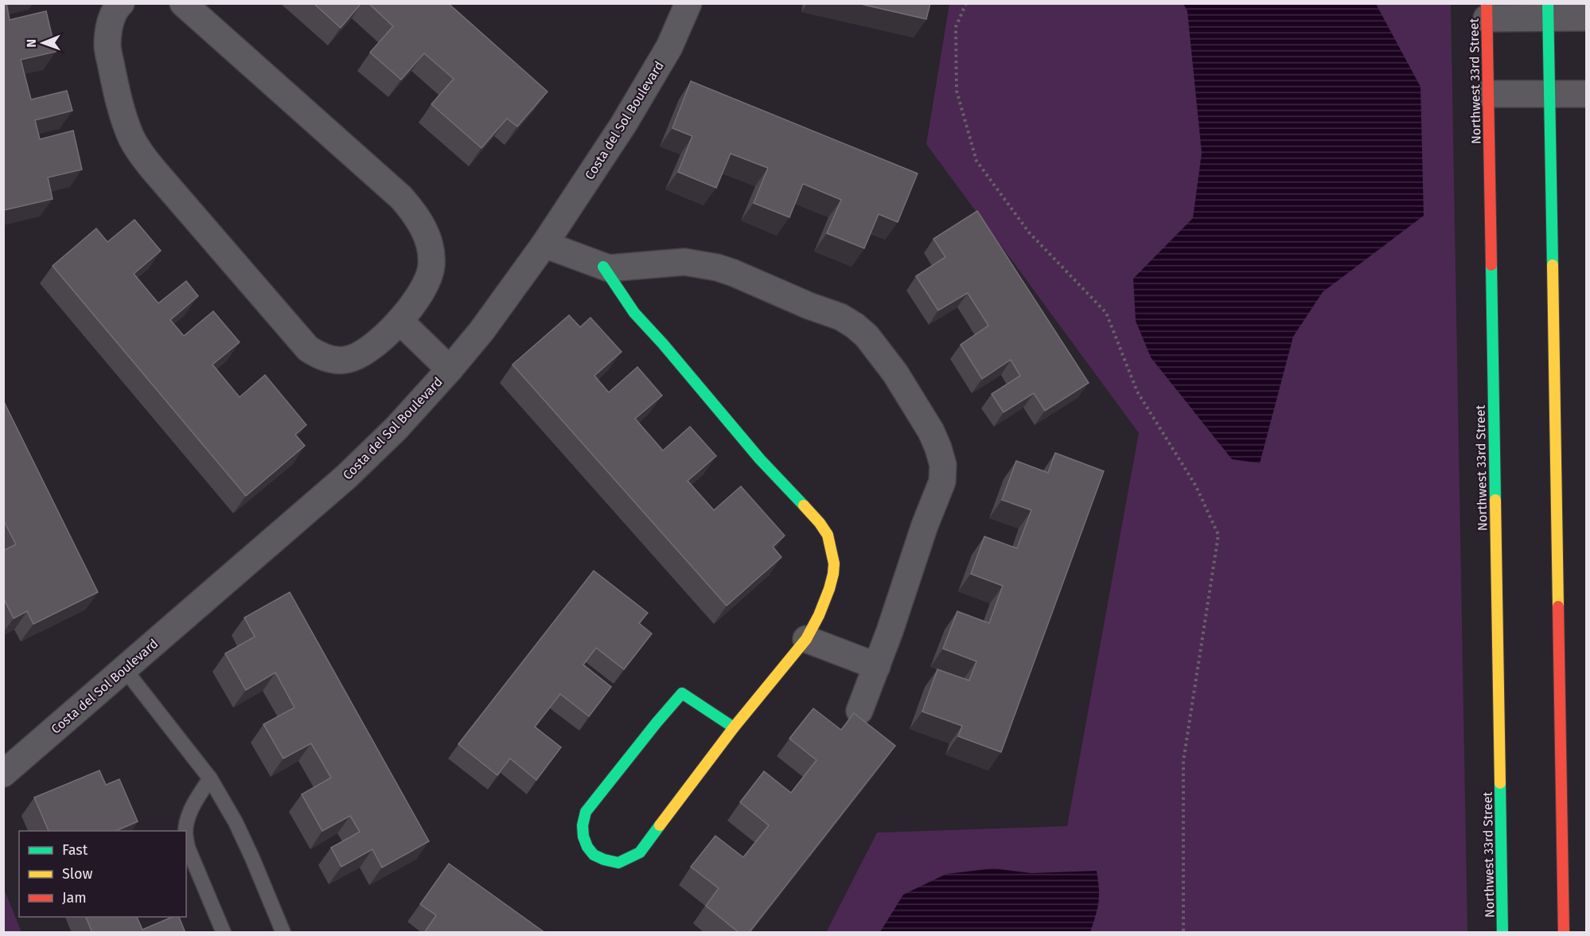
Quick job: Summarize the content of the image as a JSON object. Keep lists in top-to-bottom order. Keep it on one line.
{"streets":{"street":["Northwest 33rd Street","Costa del Sol Boulevard"]},"legend":["Fast","Slow","Jam"],"north":"left"}
